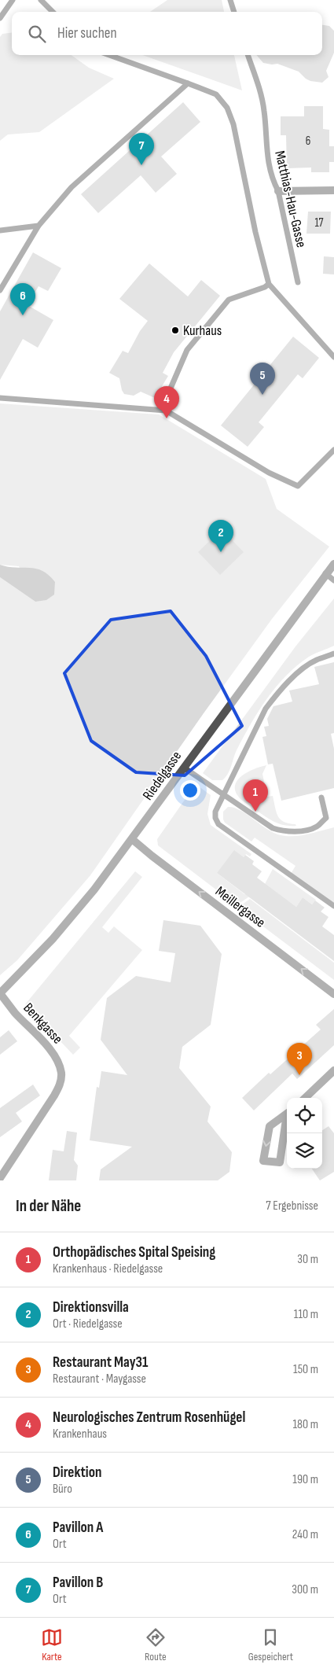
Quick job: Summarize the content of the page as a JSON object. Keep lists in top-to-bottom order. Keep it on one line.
{"streets":{"street":["Riedelgasse","Meillergasse","Benkgasse"],"lane":["Matthias-Hau-Gasse"]},"crossings":[["Riedelgasse","Meillergasse"],["Riedelgasse","Benkgasse"]],"one_way":["Meillergasse"],"places":["Kurhaus"],"house_numbers":["6","17"],"page":{"search":"Hier suchen","pins":["7","6","5","4","2","1","3"],"heading":["In der Nähe","7 Ergebnisse"],"list":[{"mark":"1","name":"Orthopädisches Spital Speising","note":"Krankenhaus · Riedelgasse","value":"30 m"},{"mark":"2","name":"Direktionsvilla","note":"Ort · Riedelgasse","value":"110 m"},{"mark":"3","name":"Restaurant May31","note":"Restaurant · Maygasse","value":"150 m"},{"mark":"4","name":"Neurologisches Zentrum Rosenhügel","note":"Krankenhaus","value":"180 m"},{"mark":"5","name":"Direktion","note":"Büro","value":"190 m"},{"mark":"6","name":"Pavillon A","note":"Ort","value":"240 m"},{"mark":"7","name":"Pavillon B","note":"Ort","value":"300 m"}],"nav":["Karte","Route","Gespeichert"]}}
